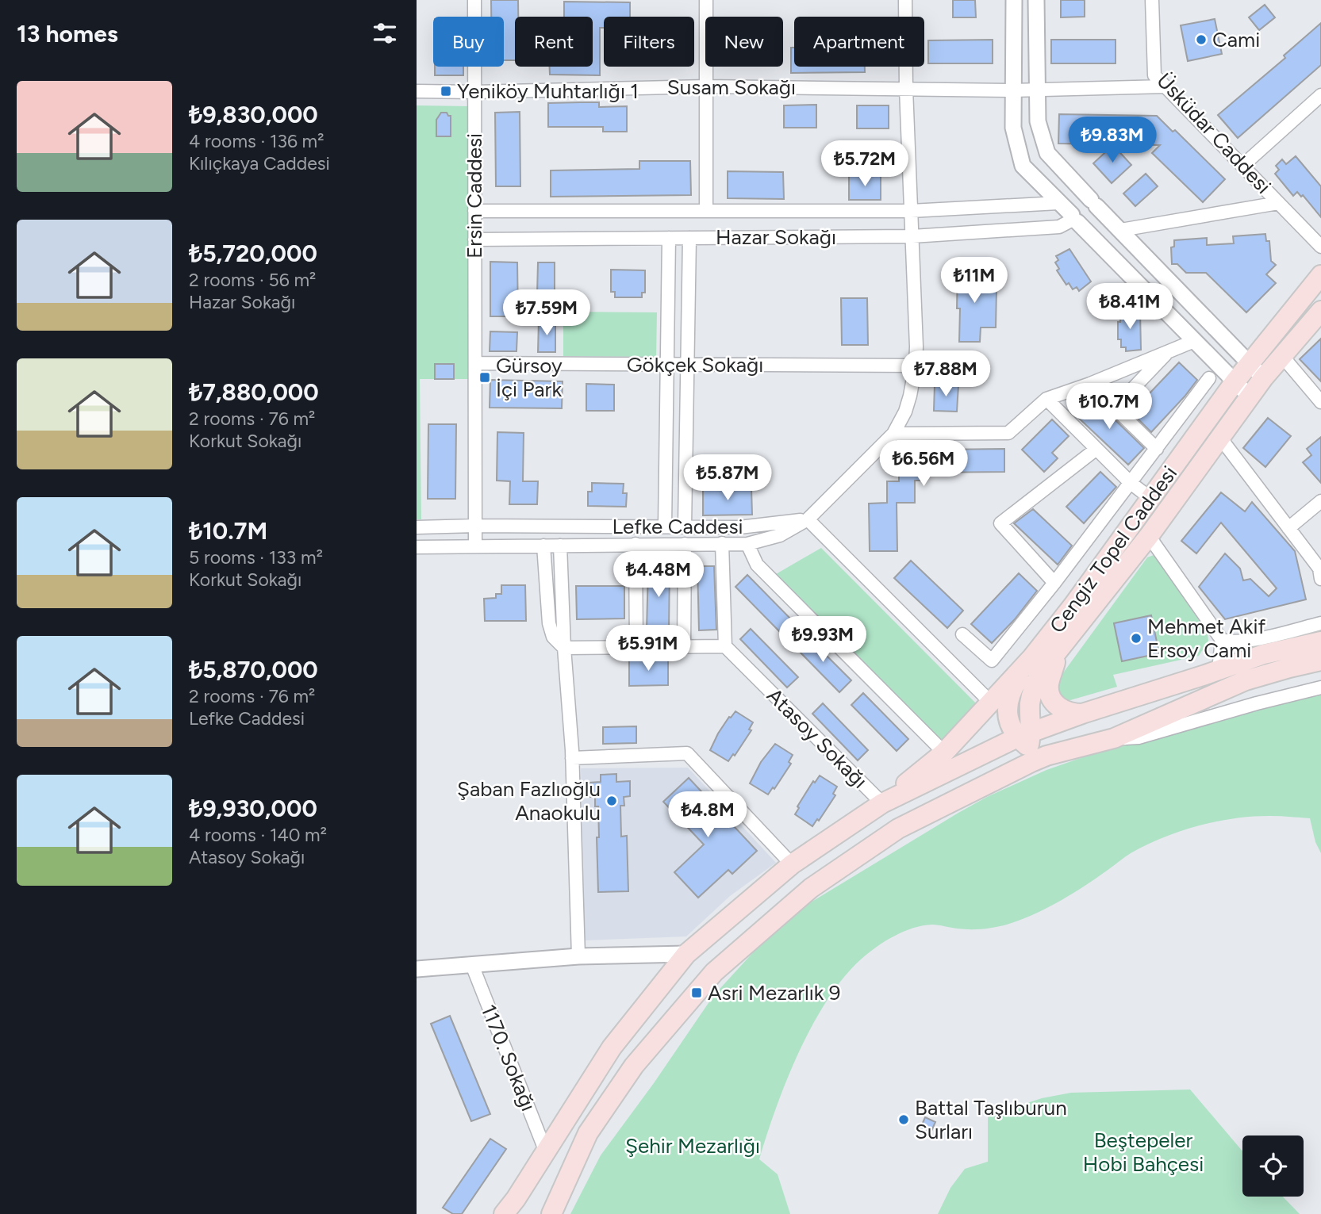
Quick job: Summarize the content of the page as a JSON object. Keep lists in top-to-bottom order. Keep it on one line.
{"streets":{"main road":["Cengiz Topel Caddesi"],"street":["Susam Sokağı","Üsküdar Caddesi","Ersin Caddesi","Hazar Sokağı","Gökçek Sokağı","Lefke Caddesi","Atasoy Sokağı","1170. Sokağı"]},"crossings":[["Susam Sokağı","Üsküdar Caddesi"],["Susam Sokağı","Ersin Caddesi"],["Ersin Caddesi","Hazar Sokağı"],["Ersin Caddesi","Gökçek Sokağı"],["Ersin Caddesi","Lefke Caddesi"],["Cengiz Topel Caddesi","Atasoy Sokağı"]],"parks":["Beştepeler Hobi Bahçesi","Şehir Mezarlığı"],"places":{"other":["Cami","Mehmet Akif Ersoy Cami","Şaban Fazlıoğlu Anaokulu","Battal Taşlıburun Surları"],"transit":["Yeniköy Muhtarlığı 1","Gürsoy İçi Park","Asri Mezarlık 9"]},"page":{"heading":"13 homes","chip":["Buy","Rent","Filters","New","Apartment"],"list":[{"name":"₺9,830,000","note":"4 rooms · 136 m² · Kılıçkaya Caddesi"},{"name":"₺5,720,000","note":"2 rooms · 56 m² · Hazar Sokağı"},{"name":"₺7,880,000","note":"2 rooms · 76 m² · Korkut Sokağı"},{"name":"₺10.7M","note":"5 rooms · 133 m² · Korkut Sokağı"},{"name":"₺5,870,000","note":"2 rooms · 76 m² · Lefke Caddesi"},{"name":"₺9,930,000","note":"4 rooms · 140 m² · Atasoy Sokağı"}],"price":["₺9.83M","₺5.72M","₺11M","₺8.41M","₺7.59M","₺7.88M","₺10.7M","₺6.56M","₺5.87M","₺4.48M","₺9.93M","₺5.91M","₺4.8M"]}}
